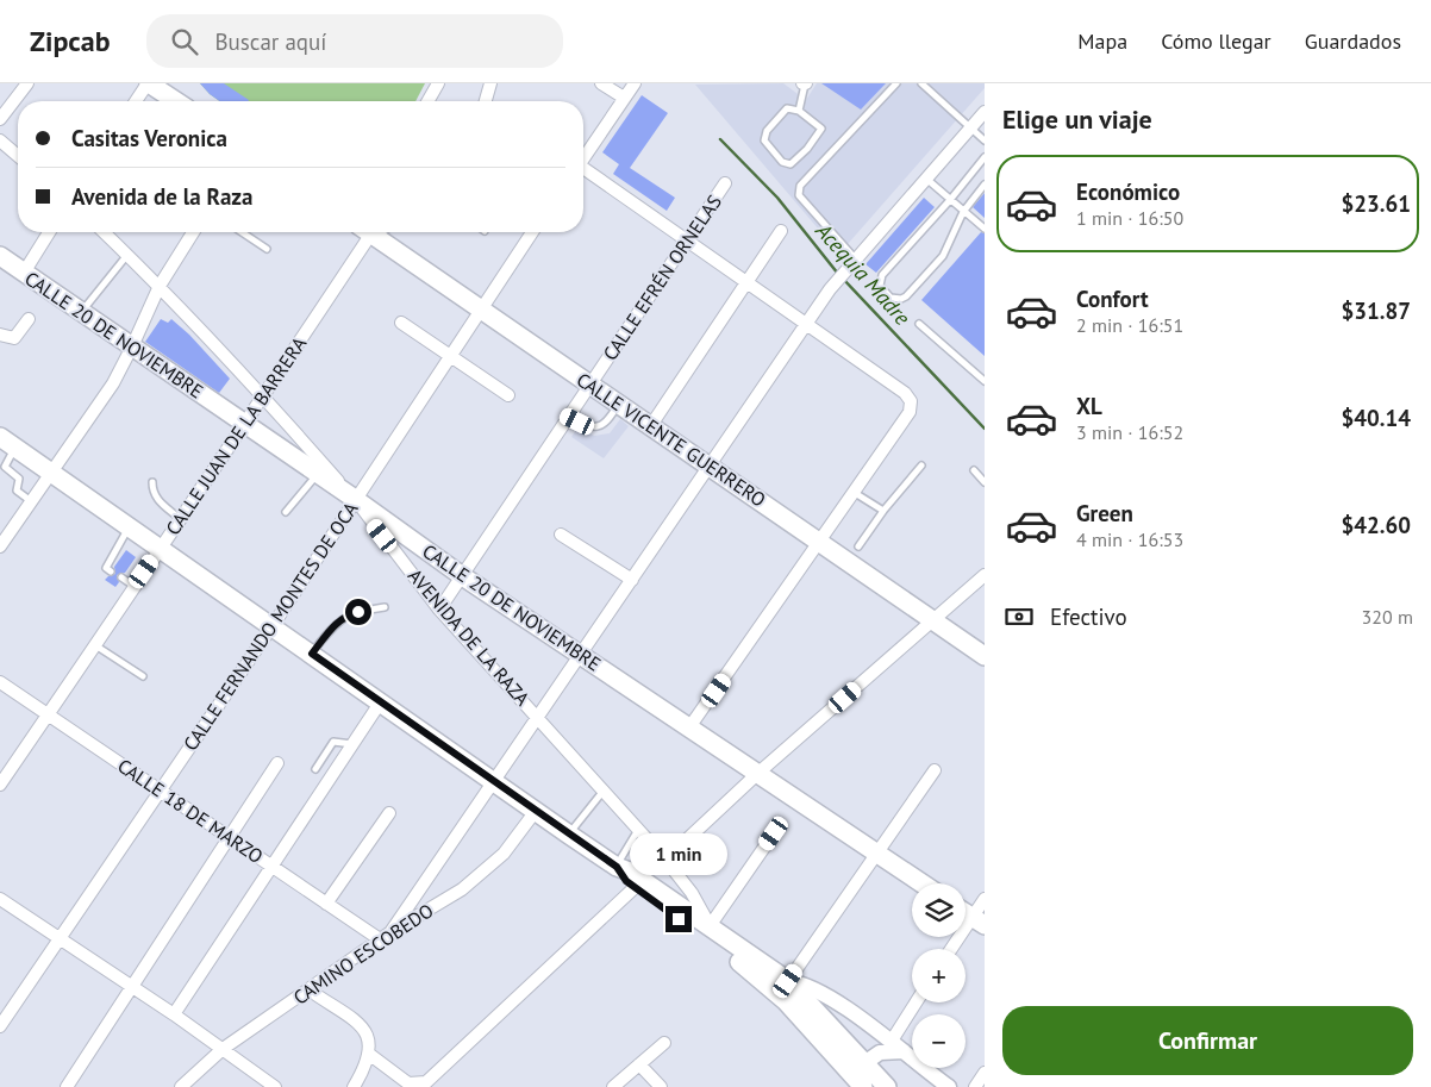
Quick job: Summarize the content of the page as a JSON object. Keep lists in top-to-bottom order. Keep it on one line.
{"streets":{"main road":["CALLE 20 DE NOVIEMBRE","CALLE VICENTE GUERRERO"],"street":["CALLE EFRÉN ORNELAS","CALLE JUAN DE LA BARRERA","CALLE FERNANDO MONTES DE OCA","AVENIDA DE LA RAZA","CALLE 18 DE MARZO","CAMINO ESCOBEDO"]},"crossings":[["CALLE EFRÉN ORNELAS","CALLE 20 DE NOVIEMBRE"],["CALLE EFRÉN ORNELAS","CALLE VICENTE GUERRERO"],["CALLE EFRÉN ORNELAS","AVENIDA DE LA RAZA"],["CALLE 20 DE NOVIEMBRE","CALLE JUAN DE LA BARRERA"],["CALLE 20 DE NOVIEMBRE","CALLE FERNANDO MONTES DE OCA"],["CALLE 20 DE NOVIEMBRE","AVENIDA DE LA RAZA"],["CALLE JUAN DE LA BARRERA","CALLE 18 DE MARZO"],["CALLE VICENTE GUERRERO","CALLE FERNANDO MONTES DE OCA"],["CALLE FERNANDO MONTES DE OCA","AVENIDA DE LA RAZA"],["CALLE FERNANDO MONTES DE OCA","CALLE 18 DE MARZO"],["CALLE 18 DE MARZO","CAMINO ESCOBEDO"]],"water":["Acequia Madre"],"page":{"header":"Zipcab","search":"Buscar aquí","nav":["Mapa","Cómo llegar","Guardados"],"heading":"Elige un viaje","banner":["Casitas Veronica","Avenida de la Raza"],"list":[{"name":"Económico","note":"1 min · 16:50","value":"$23.61"},{"name":"Confort","note":"2 min · 16:51","value":"$31.87"},{"name":"XL","note":"3 min · 16:52","value":"$40.14"},{"name":"Green","note":"4 min · 16:53","value":"$42.60"}],"pay":["Efectivo","320 m"],"bubble":"1 min","map_buttons":["+","−"],"buttons":"Confirmar"}}
